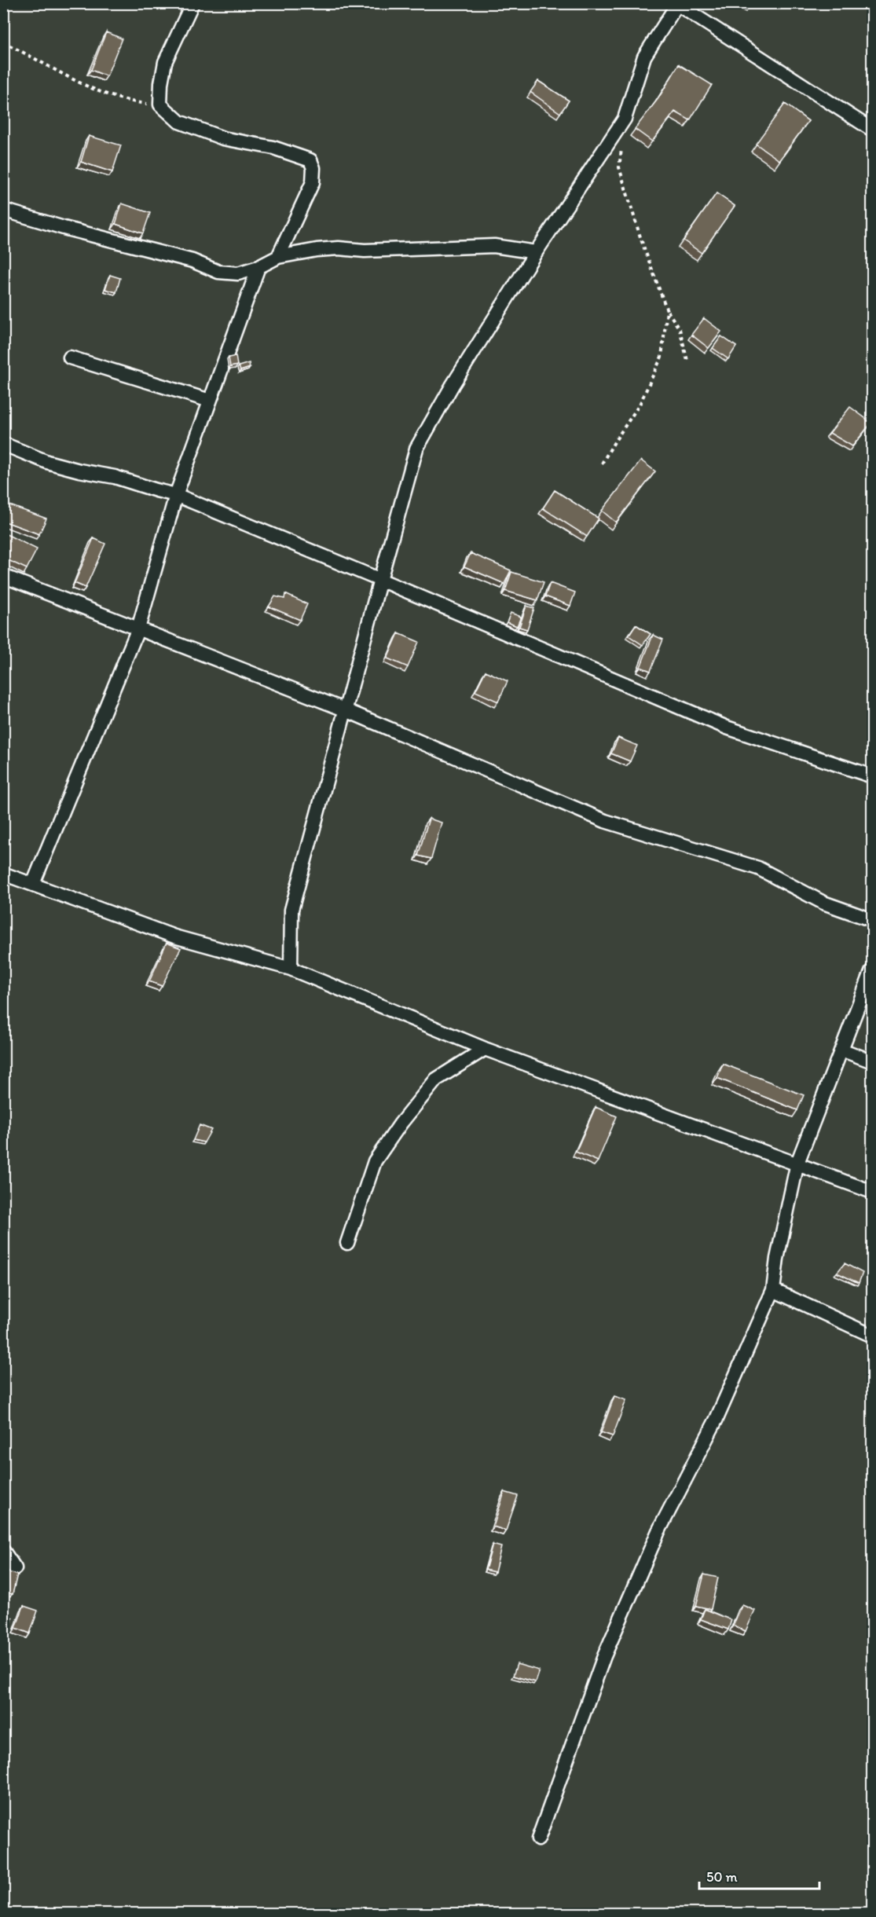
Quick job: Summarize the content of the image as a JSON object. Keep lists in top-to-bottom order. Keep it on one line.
{"scale_bar":"50 m"}
